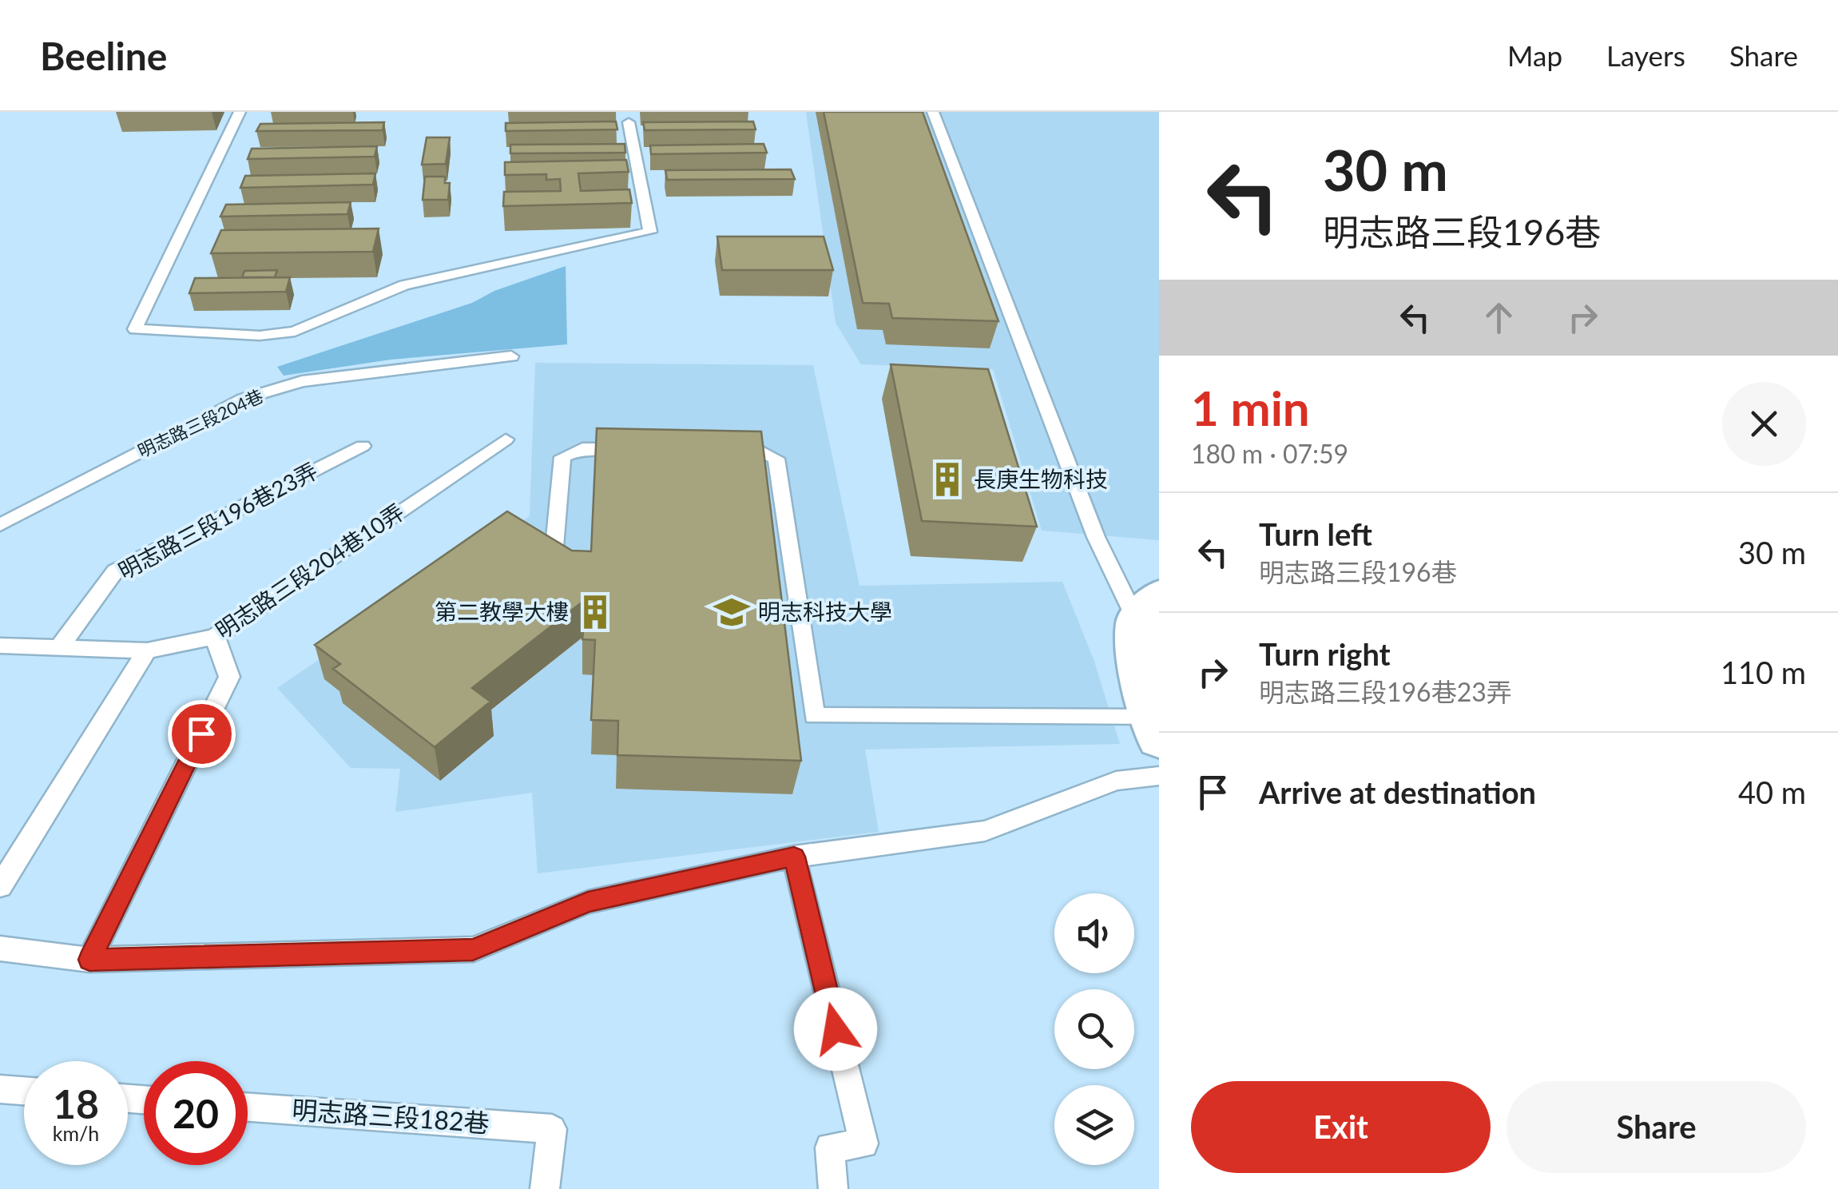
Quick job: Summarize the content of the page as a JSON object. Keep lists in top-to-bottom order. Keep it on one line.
{"streets":{"lane":["明志路三段204巷","明志路三段196巷23弄","明志路三段204巷10弄","明志路三段182巷"]},"crossings":[["明志路三段196巷23弄","明志路三段204巷10弄"]],"places":{"building":["長庚生物科技","第二教學大樓"],"school or university":["明志科技大學"]},"page":{"header":"Beeline","nav":["Map","Layers","Share"],"turn":["30 m","明志路三段196巷"],"heading":["1 min","180 m · 07:59"],"list":[{"name":"Turn left","note":"明志路三段196巷","value":"30 m"},{"name":"Turn right","note":"明志路三段196巷23弄","value":"110 m"},{"name":"Arrive at destination","value":"40 m"}],"speed":"18 km/h","limit":"20","buttons":["Exit","Share"]}}
